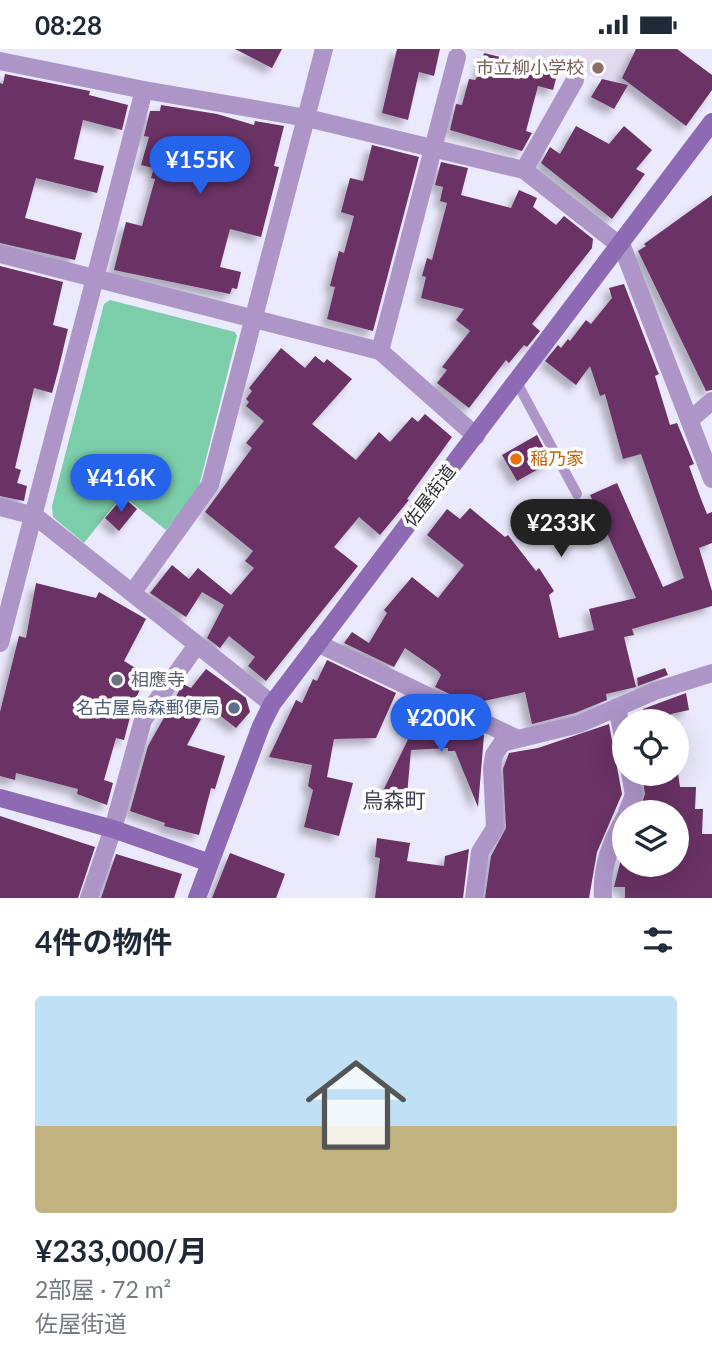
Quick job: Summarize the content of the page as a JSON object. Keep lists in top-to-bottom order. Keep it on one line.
{"streets":{"street":["佐屋街道"]},"districts":["烏森町"],"places":["市立柳小学校","稲乃家","相應寺","名古屋烏森郵便局"],"page":{"status":"08:28","price":["¥155K","¥416K","¥233K","¥200K"],"heading":"4件の物件","list":[{"name":"¥233,000/月","note":"2部屋 · 72 m² · 佐屋街道"}]}}
